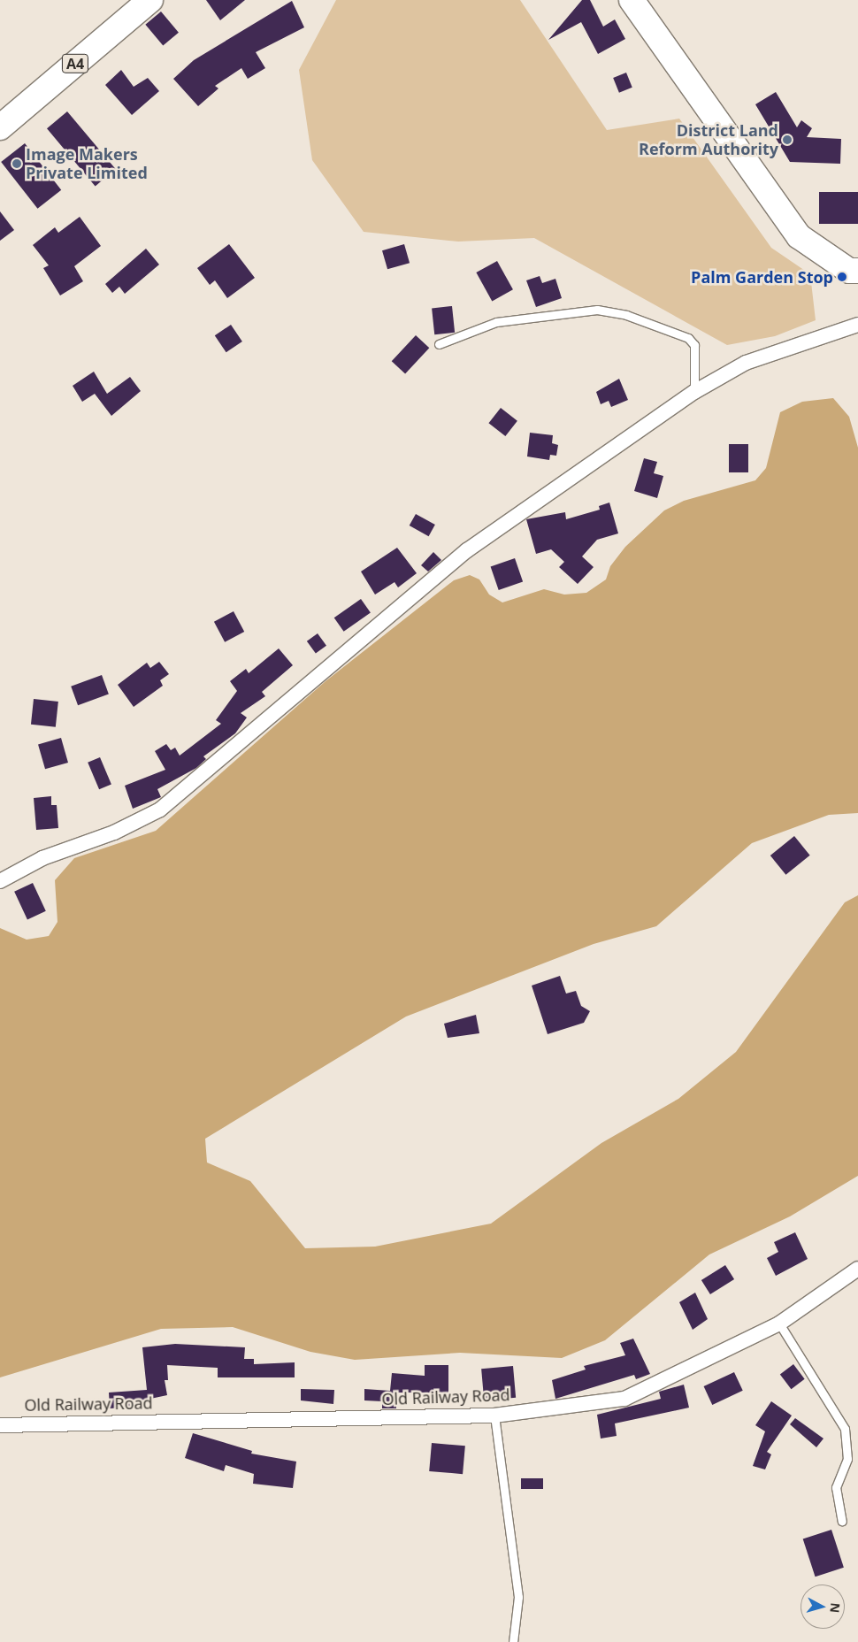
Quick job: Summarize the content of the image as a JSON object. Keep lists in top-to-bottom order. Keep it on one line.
{"streets":{"highway":["A4"],"street":["Old Railway Road"]},"places":["District Land Reform Authority","Image Makers Private Limited","Palm Garden Stop"],"north":"right"}
